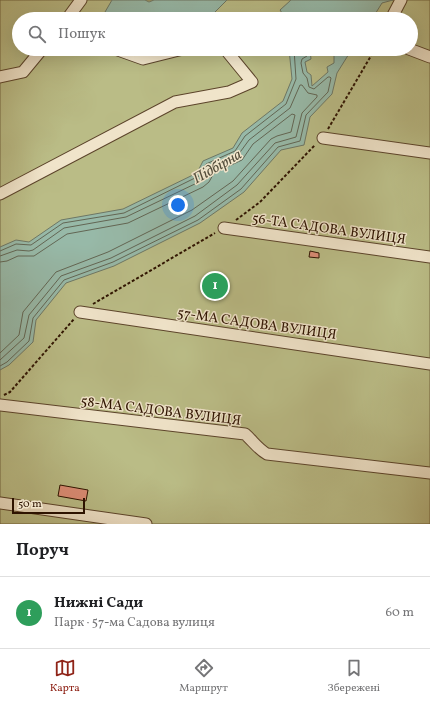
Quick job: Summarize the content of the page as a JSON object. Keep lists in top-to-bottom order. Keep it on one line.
{"streets":{"street":["56-ТА САДОВА ВУЛИЦЯ","57-МА САДОВА ВУЛИЦЯ","58-МА САДОВА ВУЛИЦЯ"]},"water":["Підбірна"],"scale_bar":"50 m","page":{"search":"Пошук","pins":"1","scale":"50 m","heading":"Поруч","list":[{"mark":"1","name":"Нижні Сади","note":"Парк · 57-ма Садова вулиця","value":"60 m"}],"nav":["Карта","Маршрут","Збережені"]}}
